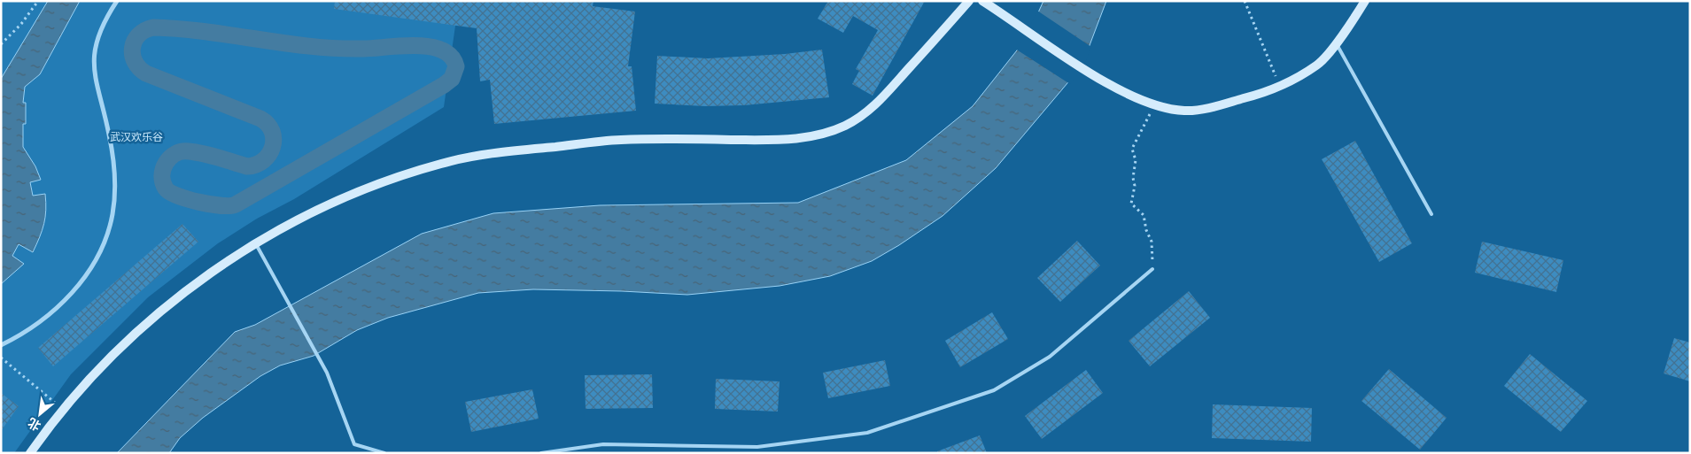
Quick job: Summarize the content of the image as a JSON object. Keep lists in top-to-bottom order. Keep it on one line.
{"parks":["武汉欢乐谷"],"north":"bottom left"}
